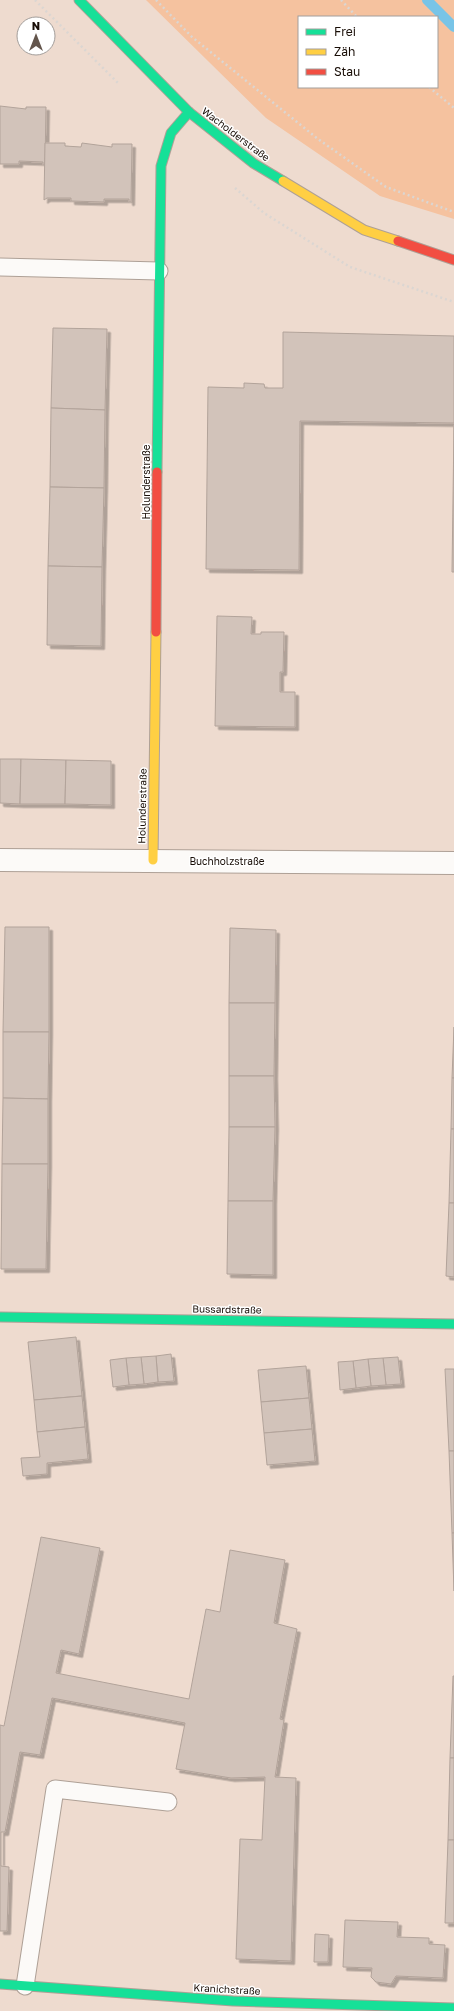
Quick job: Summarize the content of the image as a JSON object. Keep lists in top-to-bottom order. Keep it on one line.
{"streets":{"street":["Wacholderstraße","Holunderstraße","Buchholzstraße","Bussardstraße","Kranichstraße"]},"crossings":[["Wacholderstraße","Holunderstraße"],["Holunderstraße","Buchholzstraße"]],"legend":["Frei","Zäh","Stau"],"north":"top"}
